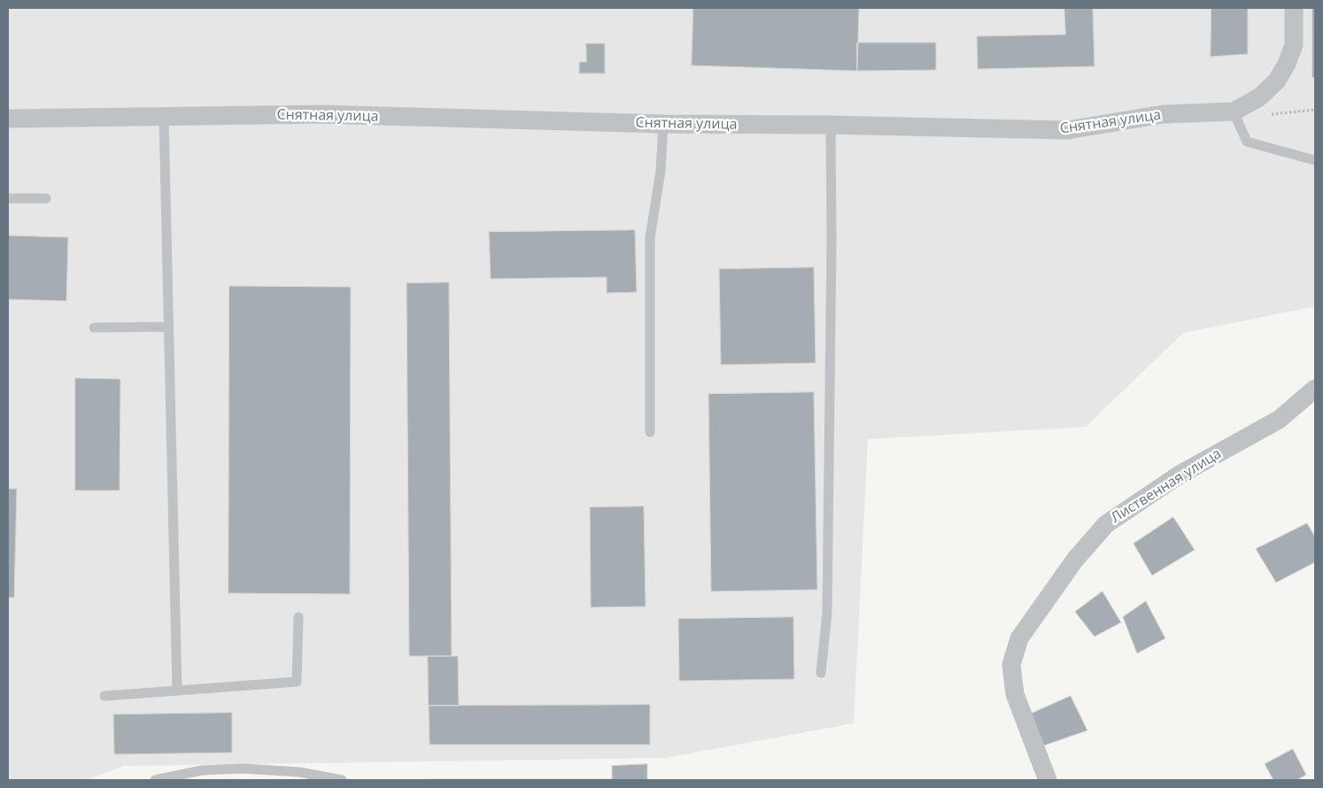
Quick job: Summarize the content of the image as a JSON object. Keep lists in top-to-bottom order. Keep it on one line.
{"streets":{"street":["Снятная улица","Лиственная улица"]}}
